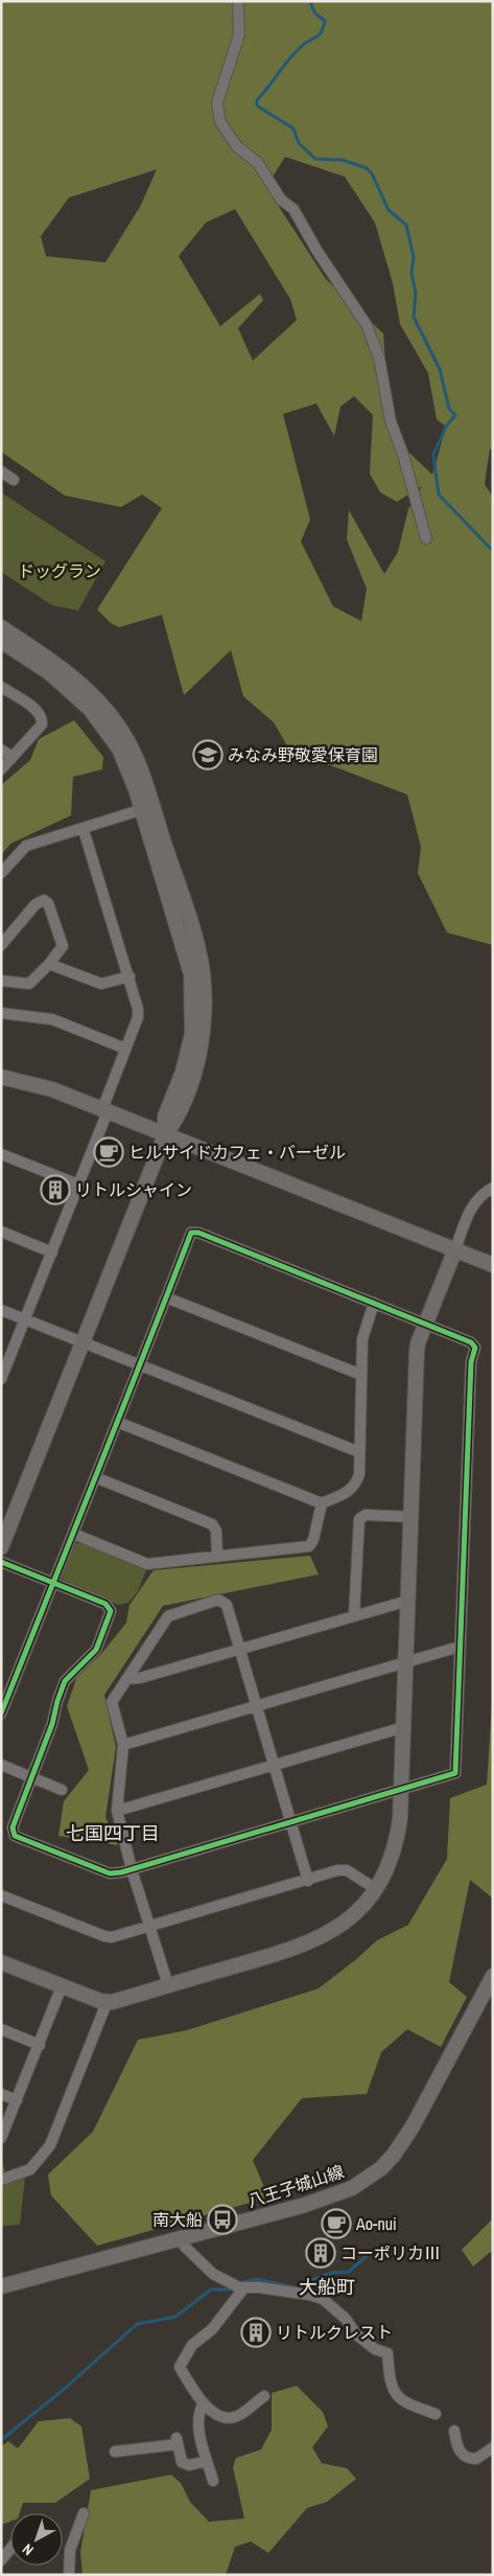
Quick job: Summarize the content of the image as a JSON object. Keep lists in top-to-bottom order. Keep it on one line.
{"streets":{"street":["八王子城山線"]},"districts":["七国四丁目","大船町"],"parks":["ドッグラン"],"places":{"school or university":["みなみ野敬愛保育園"],"cafe":["ヒルサイドカフェ・バーゼル","Ao-nui"],"building":["リトルシャイン","コーポリカⅢ","リトルクレスト"],"bus stop":["南大船"]},"north":"bottom left"}
